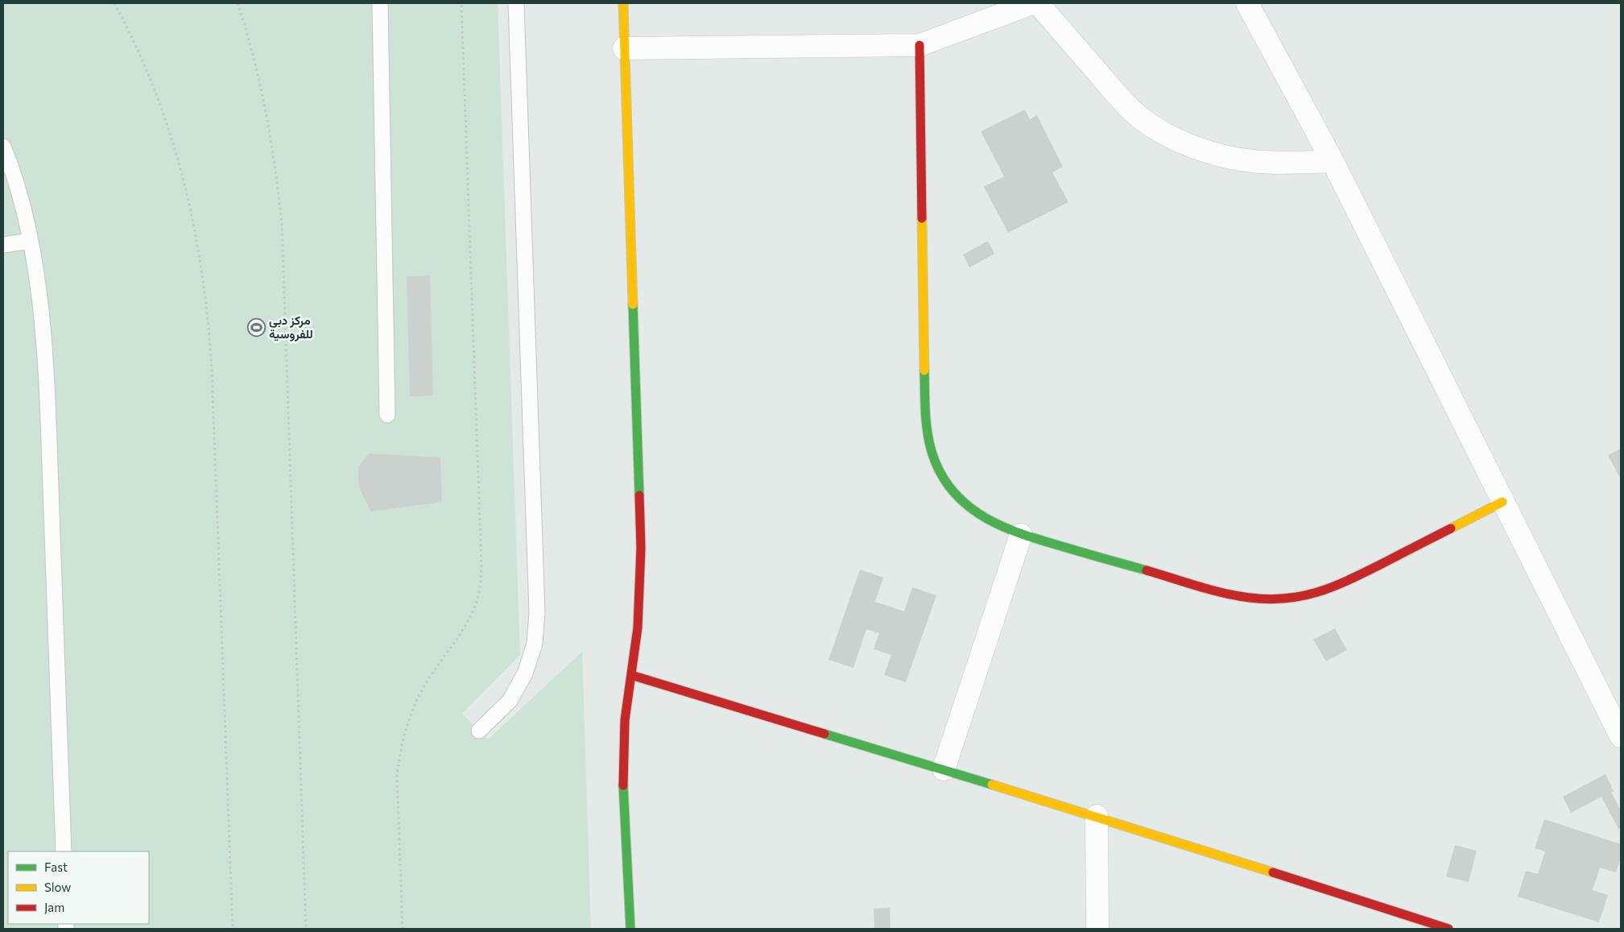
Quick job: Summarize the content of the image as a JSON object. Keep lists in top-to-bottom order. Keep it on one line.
{"places":{"sports":["مركز دبي للفروسية"]},"legend":["Fast","Slow","Jam"]}
